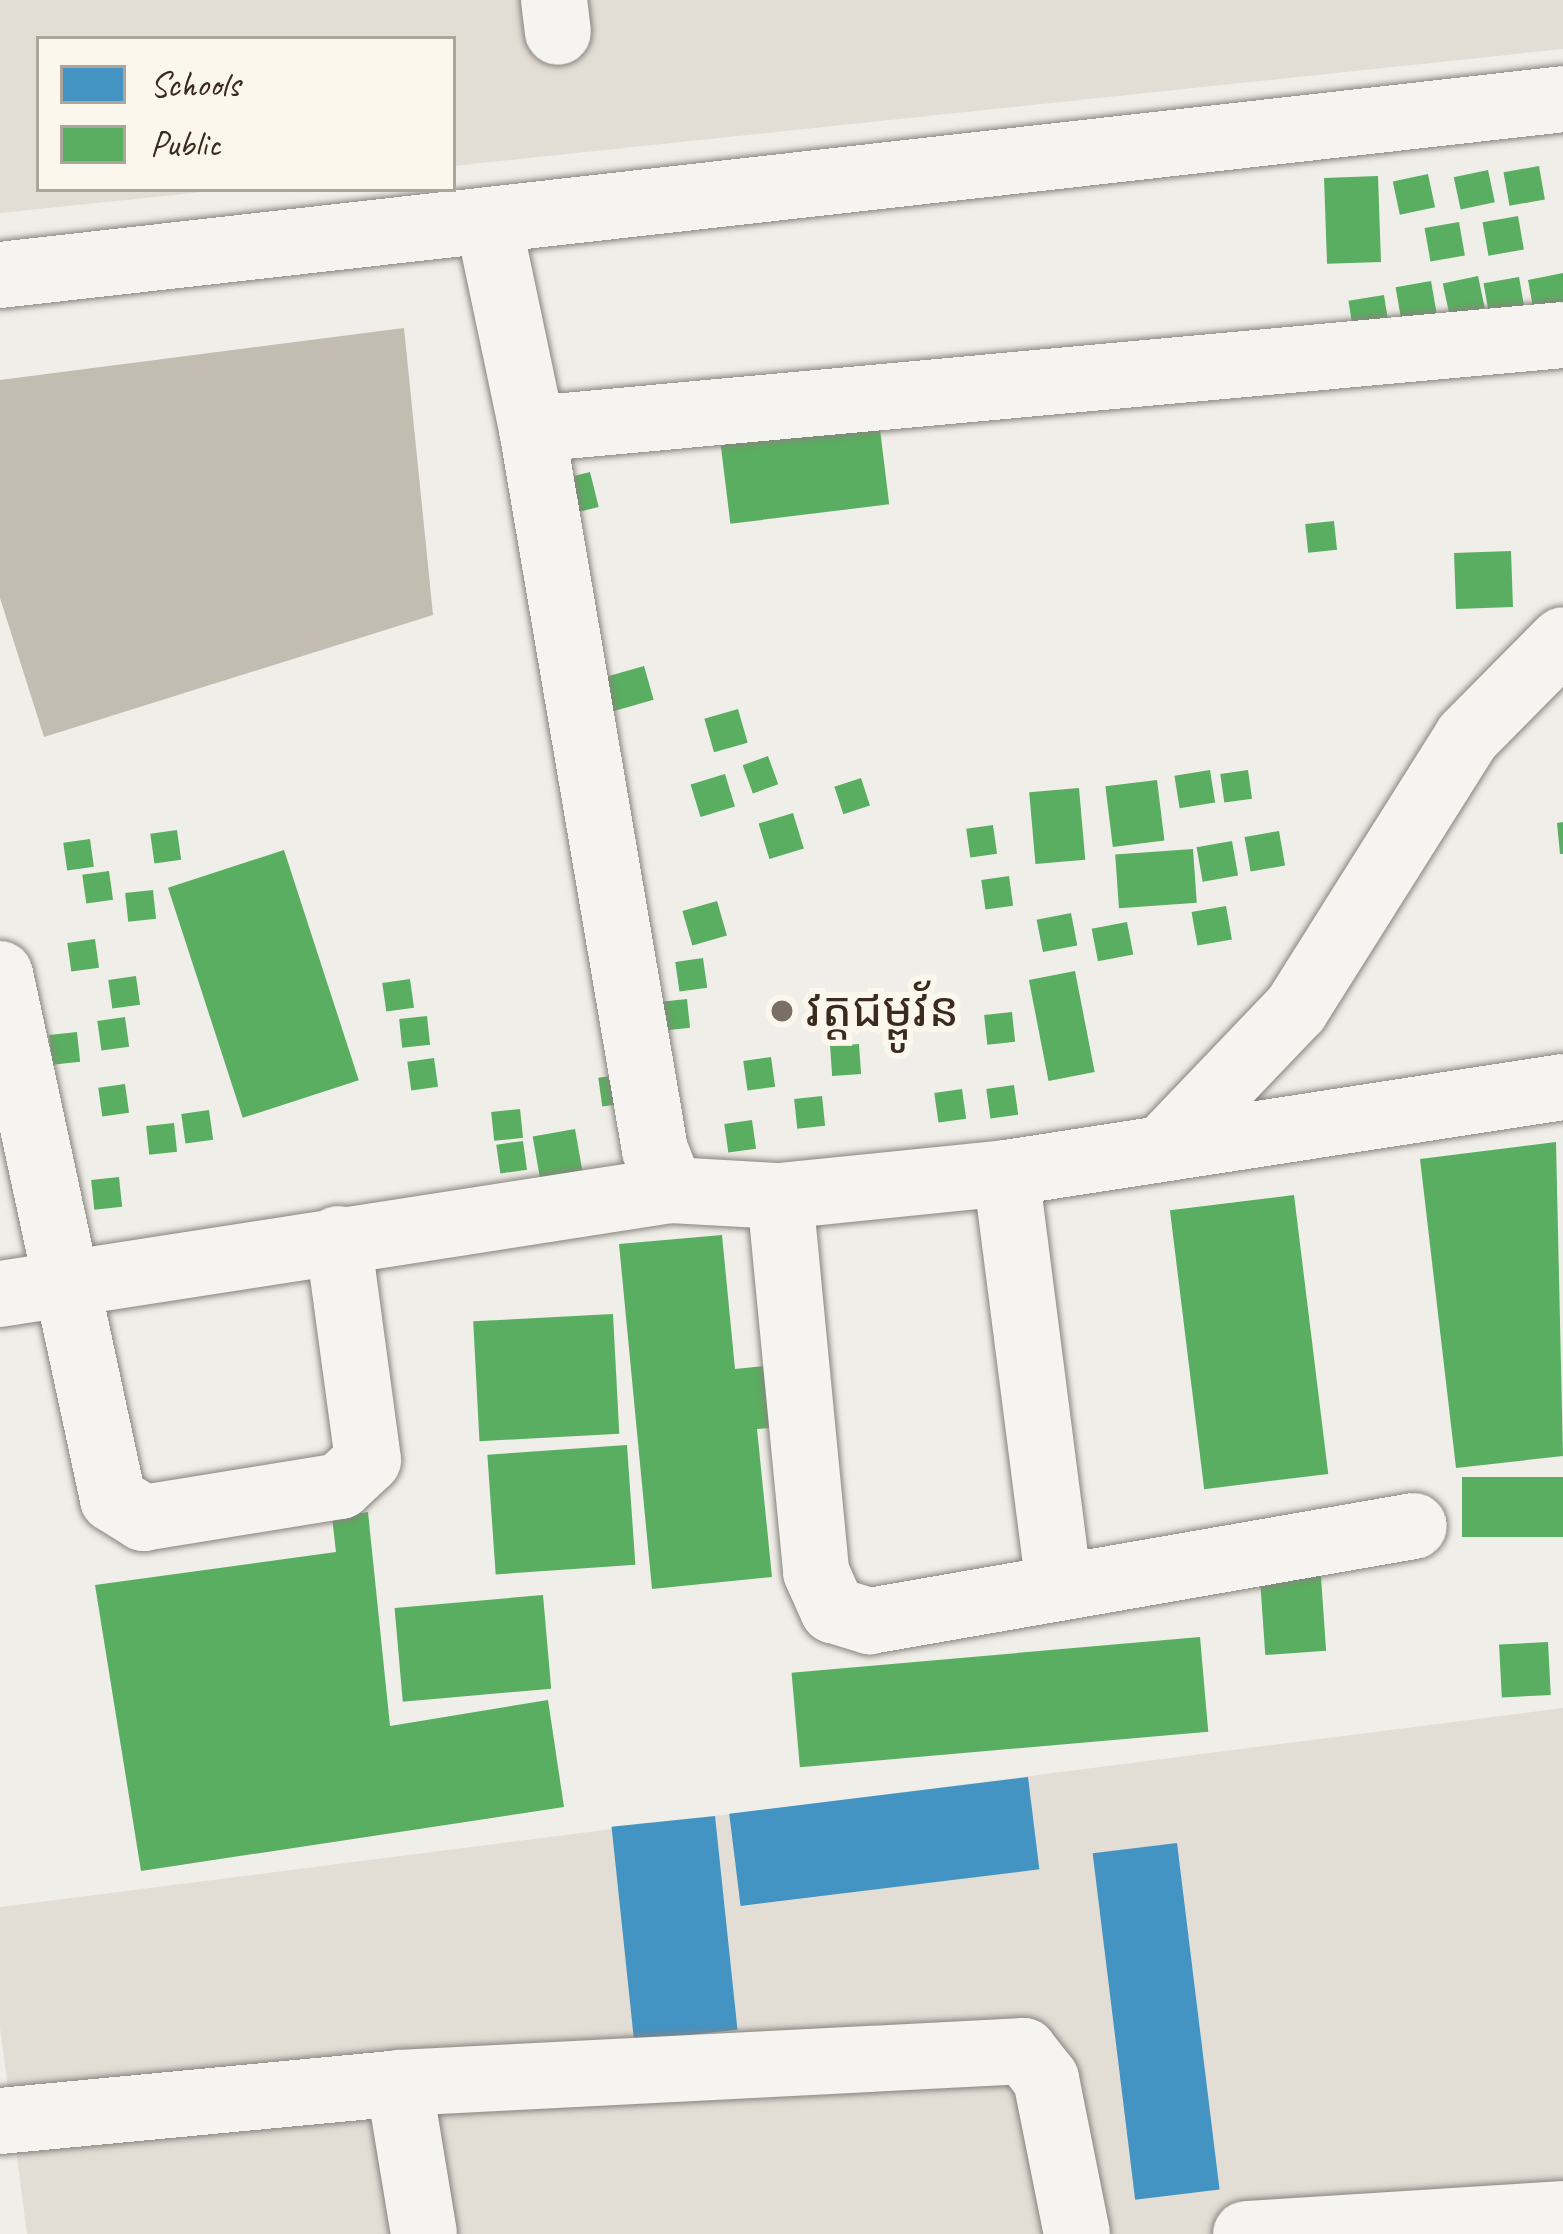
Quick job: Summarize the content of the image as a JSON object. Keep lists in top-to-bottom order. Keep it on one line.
{"places":["វត្តជម្ពូវ័ន"],"legend":["Schools","Public"]}
